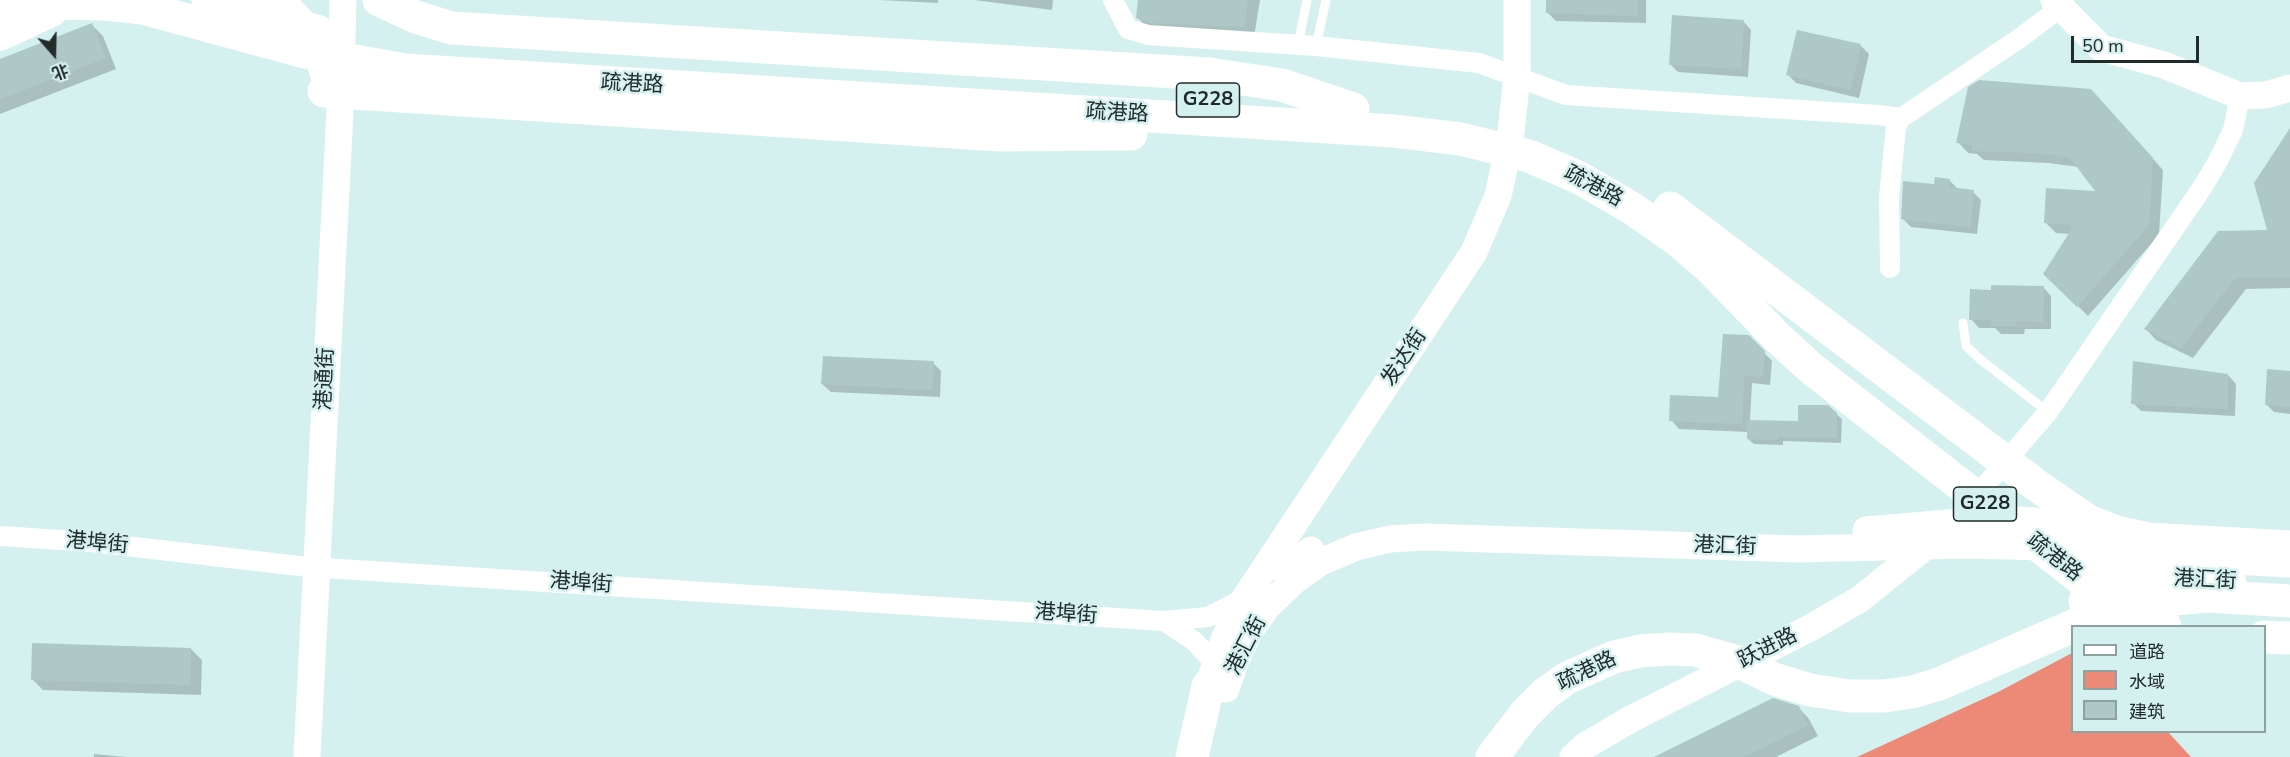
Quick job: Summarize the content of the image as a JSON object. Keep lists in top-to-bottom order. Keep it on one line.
{"streets":{"highway":["疏港路","G228"],"street":["发达街","港通街","港埠街","港汇街","跃进路"]},"crossings":[["发达街","港埠街"],["发达街","港汇街"],["港通街","港埠街"],["港汇街","跃进路"]],"legend":["道路","水域","建筑"],"scale_bar":"50 m","north":"bottom"}
